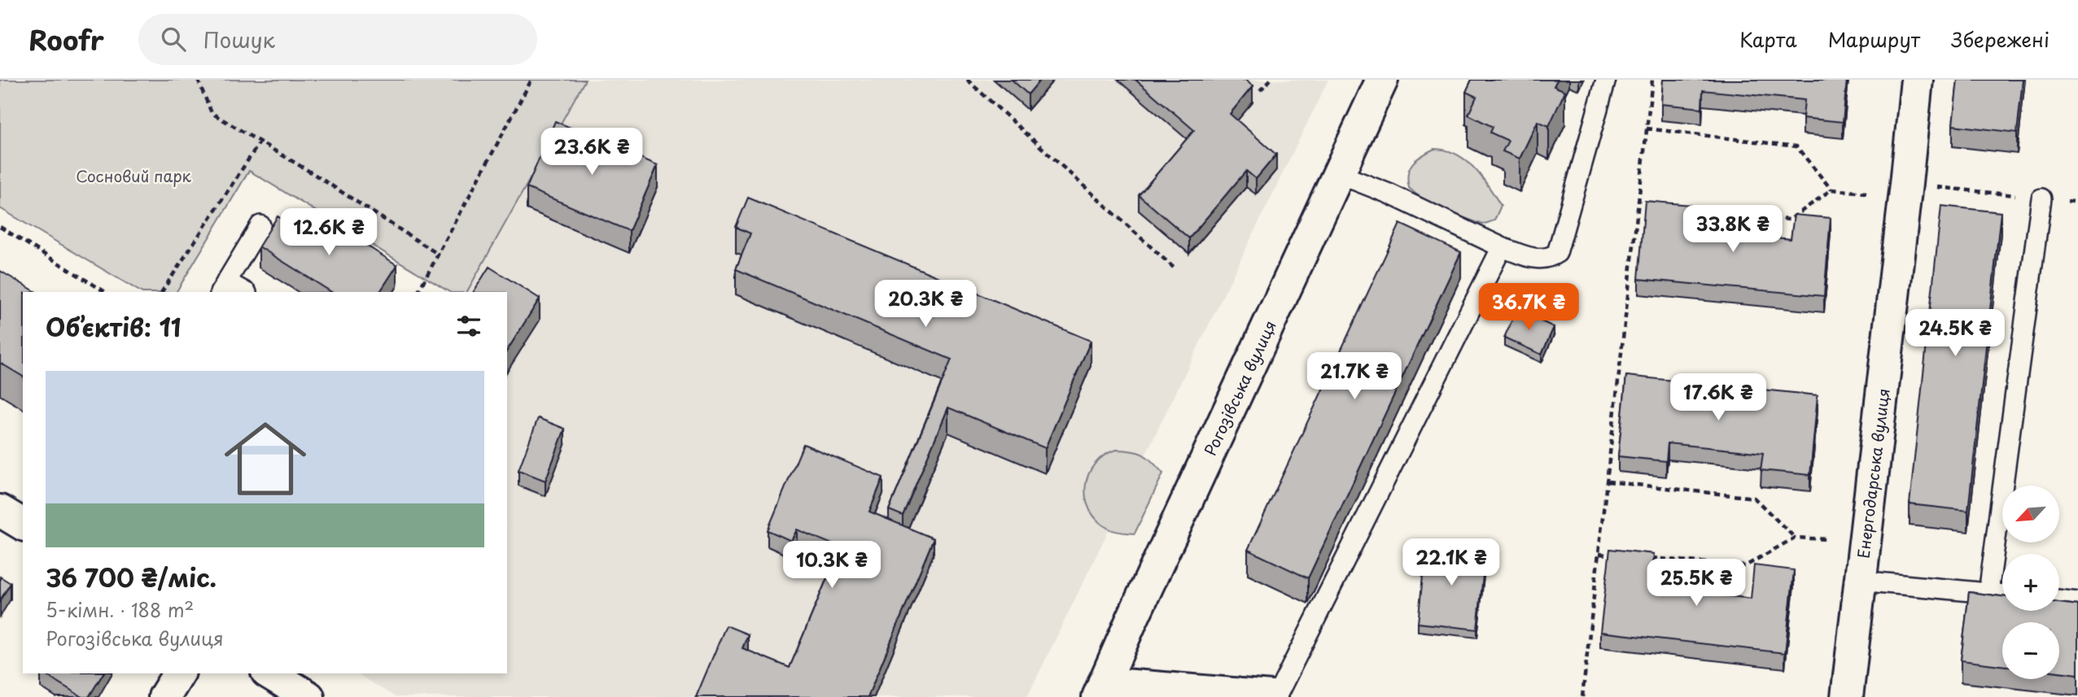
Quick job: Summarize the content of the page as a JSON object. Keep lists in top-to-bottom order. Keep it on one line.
{"streets":{"street":["Рогозівська вулиця","Енергодарська вулиця"]},"parks":["Сосновий парк"],"north":"bottom left","page":{"header":"Roofr","search":"Пошук","nav":["Карта","Маршрут","Збережені"],"price":["23.6K ₴","33.8K ₴","12.6K ₴","20.3K ₴","36.7K ₴","24.5K ₴","21.7K ₴","17.6K ₴","22.1K ₴","10.3K ₴","25.5K ₴"],"heading":"Об’єктів: 11","list":[{"name":"36 700 ₴/міс.","note":"5-кімн. · 188 m² · Рогозівська вулиця"}],"map_buttons":["+","−"]}}
